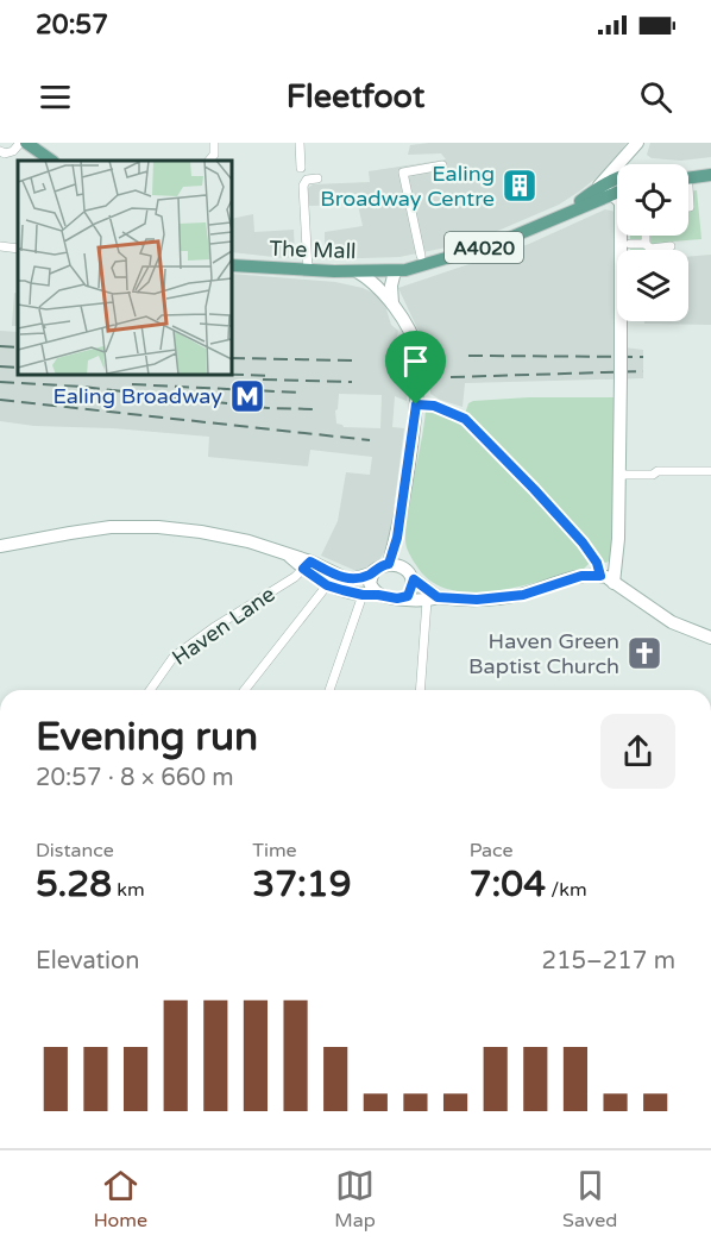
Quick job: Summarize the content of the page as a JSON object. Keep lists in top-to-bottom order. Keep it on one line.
{"streets":{"main road":["A4020","The Mall"],"street":["Haven Lane"]},"crossings":[["A4020","The Mall"]],"places":{"building":["Ealing Broadway Centre"],"metro station":["Ealing Broadway"],"church":["Haven Green Baptist Church"]},"page":{"status":"20:57","header":"Fleetfoot","heading":["Evening run","20:57 · 8 × 660 m"],"stats":[["Distance","5.28 km"],["Time","37:19"],["Pace","7:04 /km"]],"chart":["Elevation","215–217 m"],"tabs":["Home","Map","Saved"]}}
